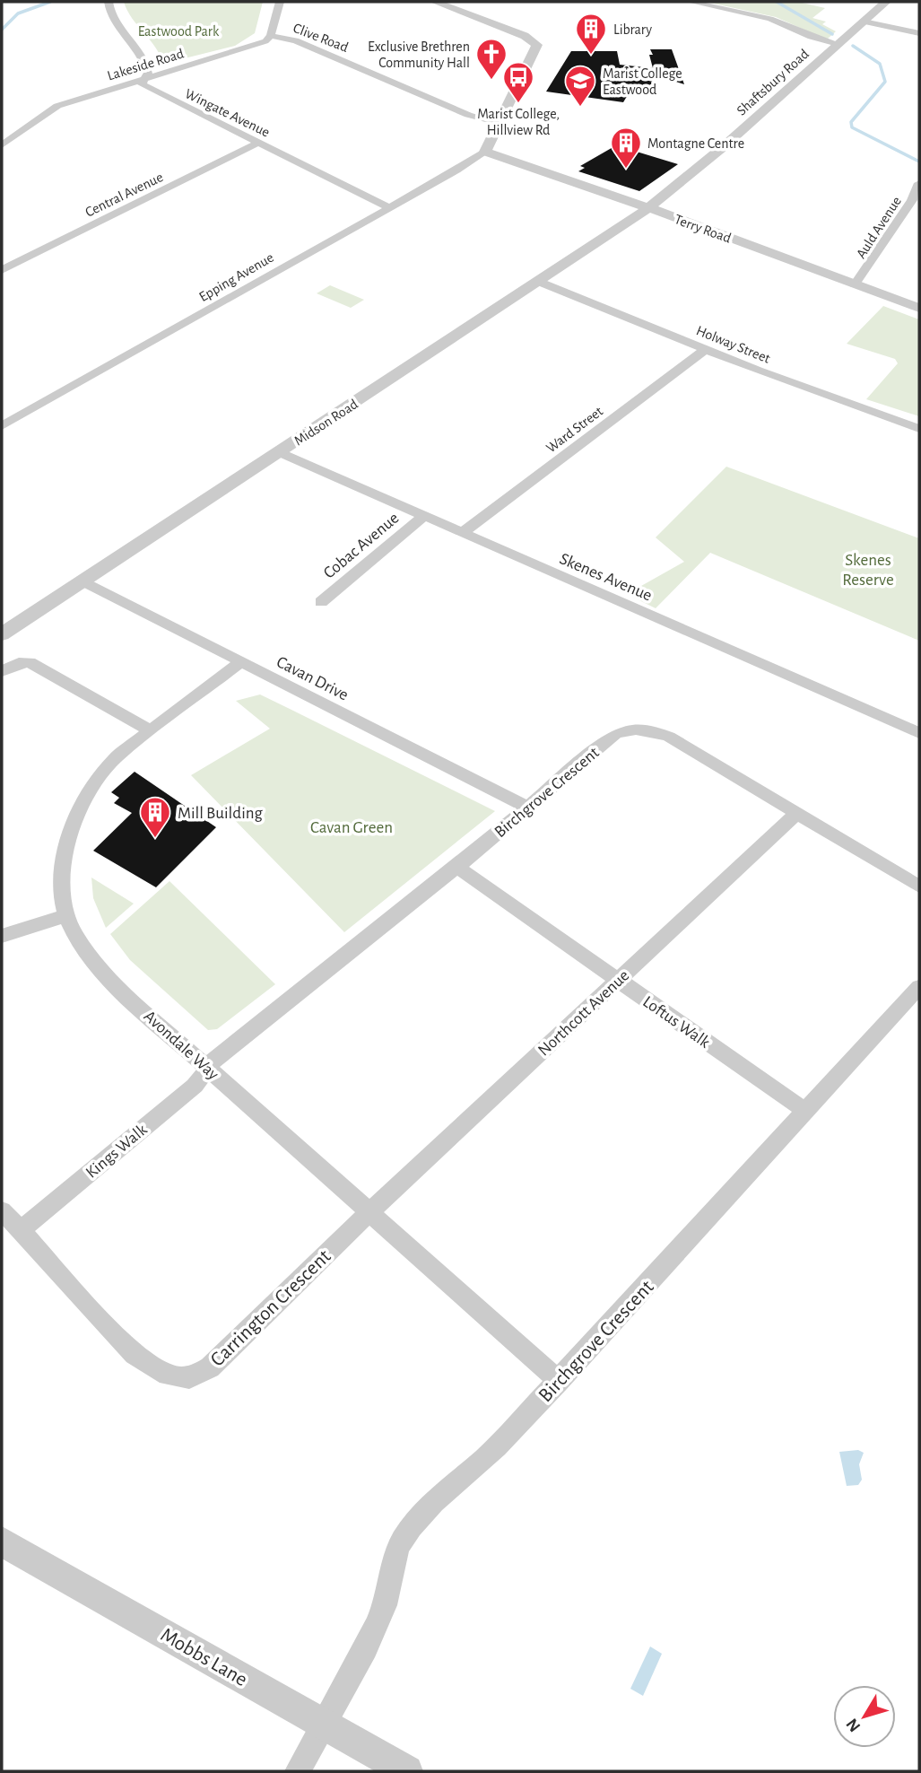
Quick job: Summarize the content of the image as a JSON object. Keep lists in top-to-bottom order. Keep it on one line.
{"streets":{"street":["Clive Road","Lakeside Road","Shaftsbury Road","Wingate Avenue","Central Avenue","Auld Avenue","Terry Road","Epping Avenue","Holway Street","Midson Road","Ward Street","Cobac Avenue","Skenes Avenue","Cavan Drive","Birchgrove Crescent","Northcott Avenue","Loftus Walk","Avondale Way","Kings Walk","Carrington Crescent","Mobbs Lane"]},"crossings":[["Clive Road","Lakeside Road"],["Lakeside Road","Wingate Avenue"],["Shaftsbury Road","Terry Road"],["Shaftsbury Road","Midson Road"],["Wingate Avenue","Central Avenue"],["Wingate Avenue","Epping Avenue"],["Auld Avenue","Terry Road"],["Terry Road","Epping Avenue"],["Terry Road","Midson Road"],["Holway Street","Midson Road"],["Holway Street","Ward Street"],["Midson Road","Skenes Avenue"],["Midson Road","Cavan Drive"],["Ward Street","Skenes Avenue"],["Cobac Avenue","Skenes Avenue"],["Cavan Drive","Birchgrove Crescent"],["Birchgrove Crescent","Northcott Avenue"],["Birchgrove Crescent","Loftus Walk"],["Birchgrove Crescent","Avondale Way"],["Birchgrove Crescent","Kings Walk"],["Birchgrove Crescent","Mobbs Lane"],["Northcott Avenue","Loftus Walk"],["Northcott Avenue","Avondale Way"],["Northcott Avenue","Carrington Crescent"],["Avondale Way","Kings Walk"],["Avondale Way","Carrington Crescent"],["Kings Walk","Carrington Crescent"]],"parks":["Eastwood Park","Skenes Reserve","Cavan Green"],"places":{"building":["Library","Montagne Centre","Mill Building"],"church":["Exclusive Brethren Community Hall"],"bus stop":["Marist College, Hillview Rd"],"school or university":["Marist College Eastwood"]},"north":"bottom left"}
